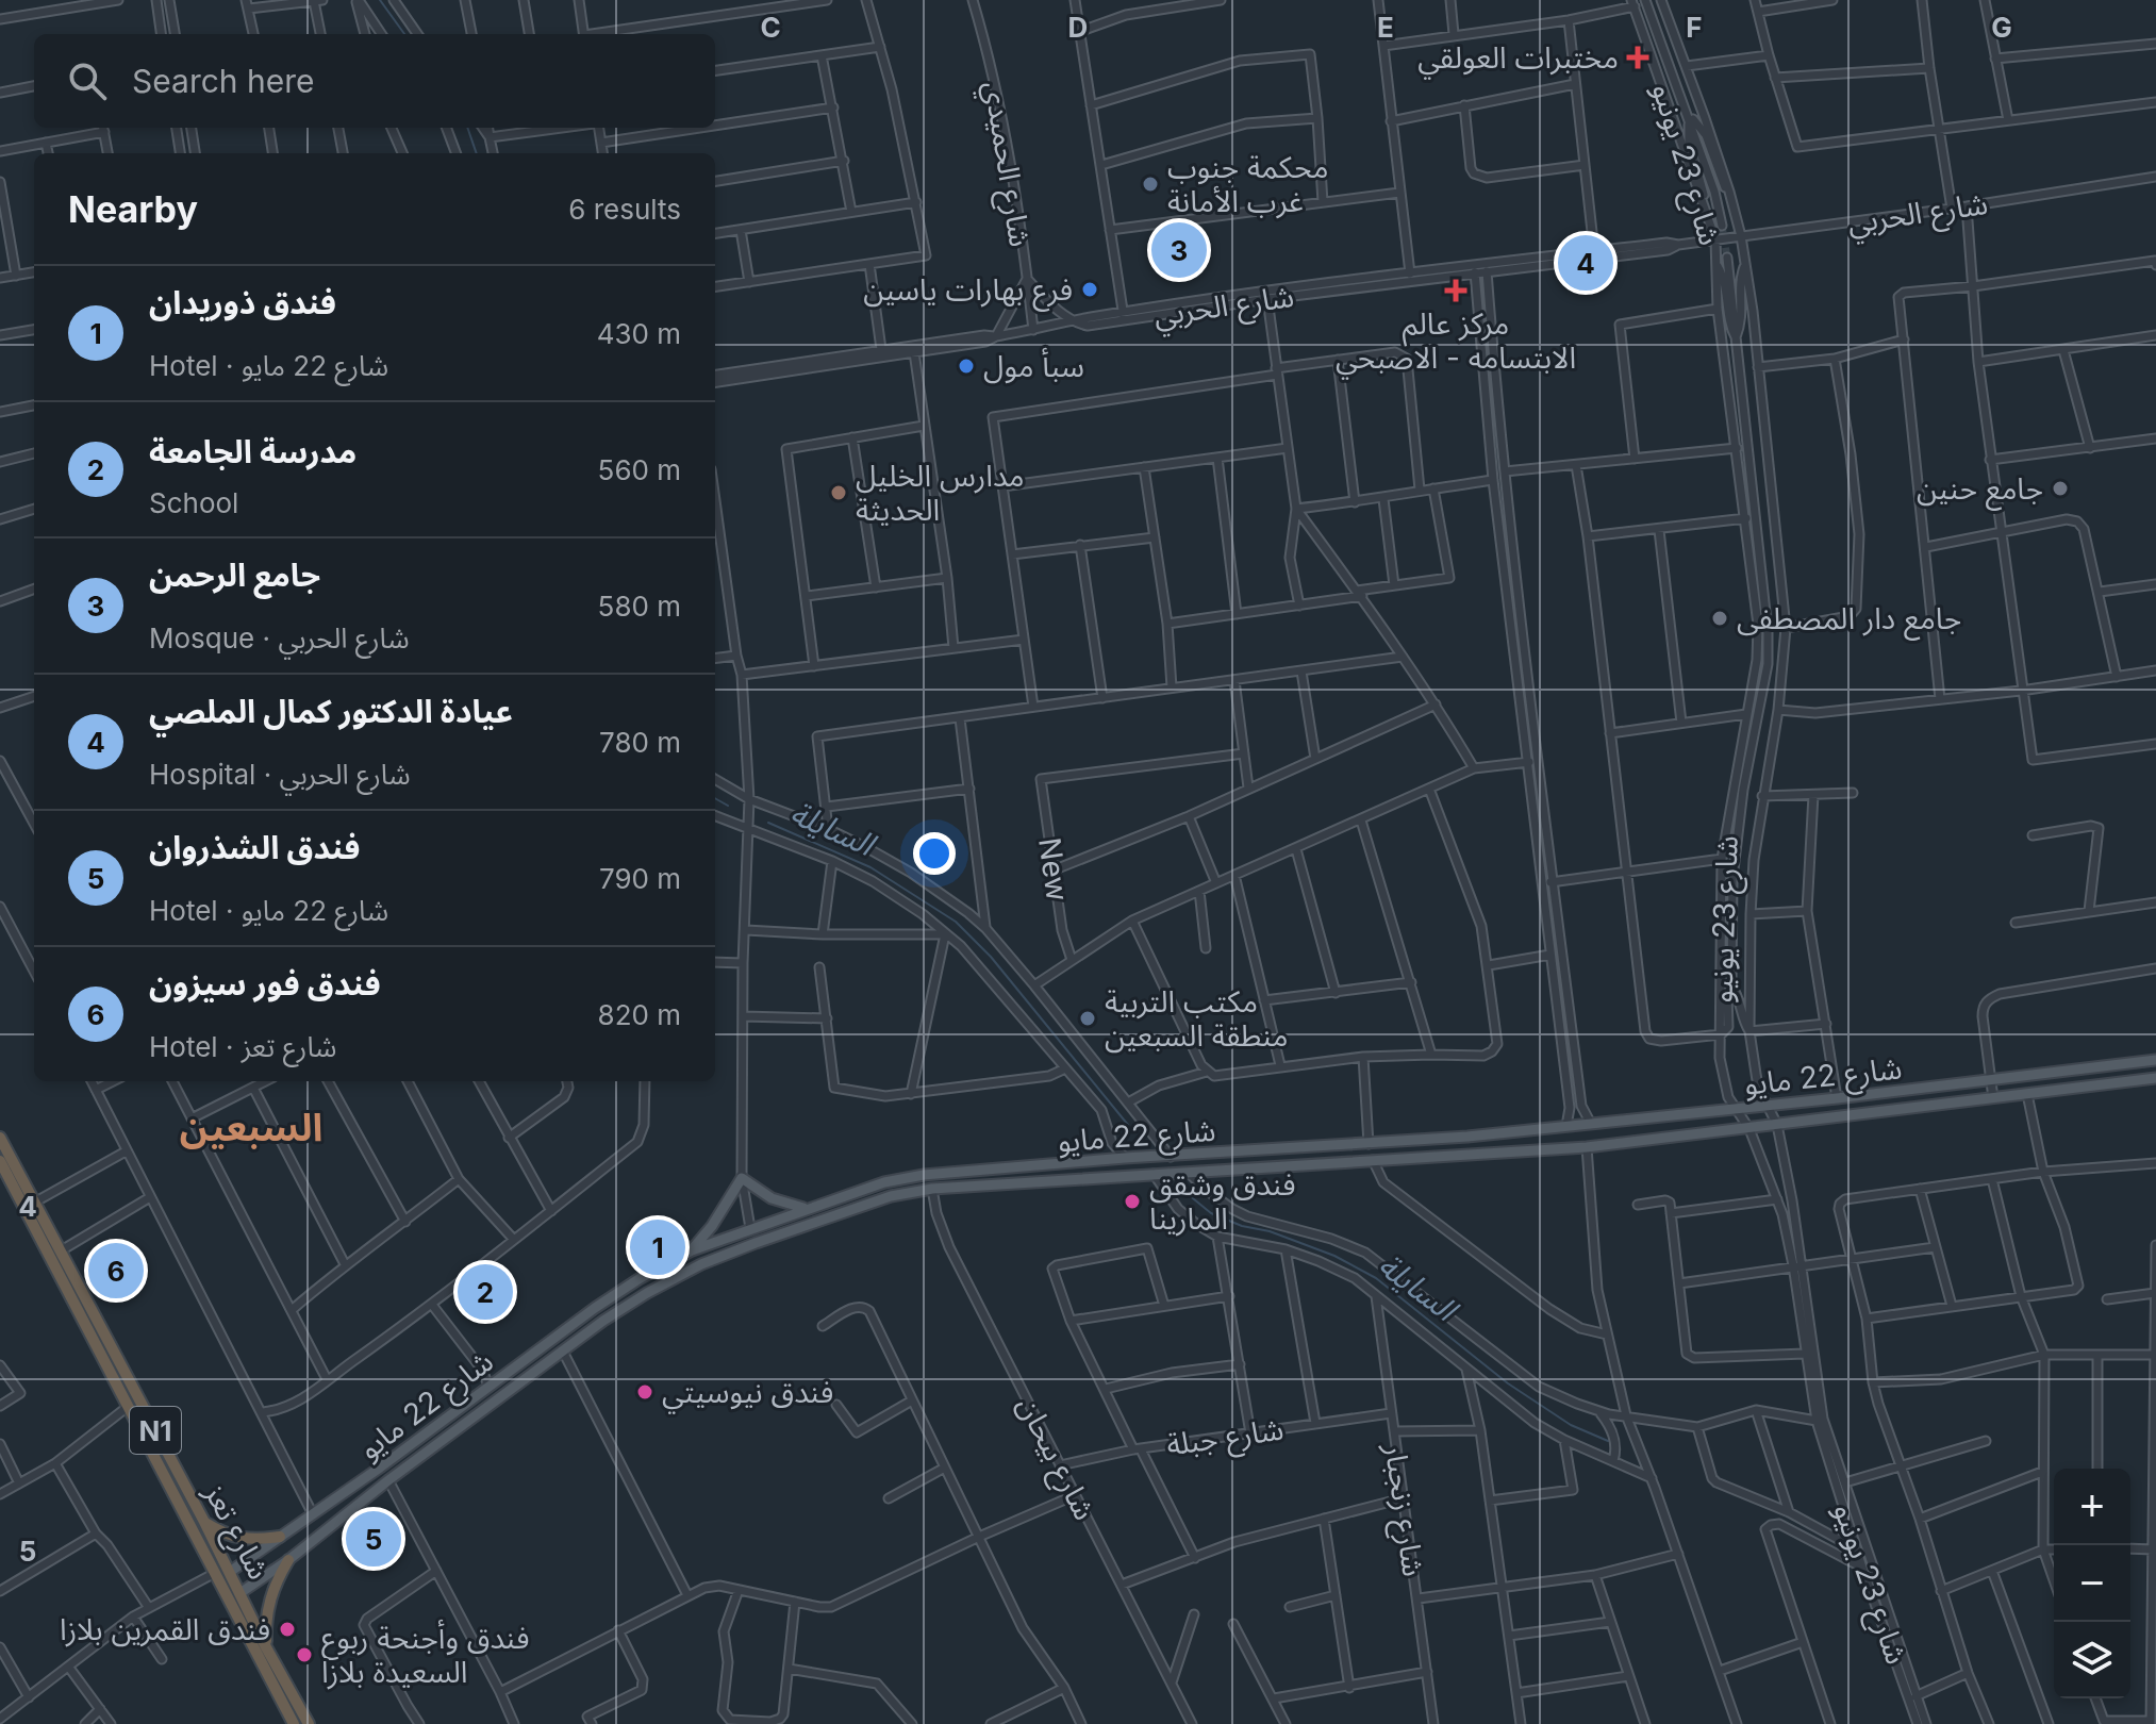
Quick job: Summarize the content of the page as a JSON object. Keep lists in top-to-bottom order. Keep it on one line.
{"streets":{"highway":["N1","شارع تعز"],"main road":["شارع 22 مايو"],"street":["شارع الحميدي","شارع 23 يونيو","شارع الحربي","New","شارع جبلة","شارع بيحان","شارع زنجبار"]},"crossings":[["شارع الحميدي","شارع الحربي"],["شارع 23 يونيو","شارع الحربي"],["شارع 23 يونيو","شارع 22 مايو"],["شارع 22 مايو","شارع بيحان"],["شارع 22 مايو","شارع تعز"],["شارع جبلة","شارع بيحان"],["شارع جبلة","شارع زنجبار"]],"districts":["السبعين"],"water":["السايلة"],"places":{"health":["مختبرات العولقي","مركز عالم الابتسامه - الاصبحي"],"other":["محكمة جنوب غرب الأمانة","فرع بهارات ياسين","سبأ مول","جامع حنين","مدارس الخليل الحديثة","جامع دار المصطفى","مكتب التربية منطقة السبعين","فندق وشقق المارينا","فندق نيوسيتي","فندق القمرين بلازا","فندق وأجنحة ربوع السعيدة بلازا"]},"page":{"search":"Search here","heading":["Nearby","6 results"],"pins":["3","4","1","6","2","5"],"list":[{"mark":"1","name":"فندق ذوريدان","note":"Hotel · شارع 22 مايو","value":"430 m"},{"mark":"2","name":"مدرسة الجامعة","note":"School","value":"560 m"},{"mark":"3","name":"جامع الرحمن","note":"Mosque · شارع الحربي","value":"580 m"},{"mark":"4","name":"عيادة الدكتور كمال الملصي","note":"Hospital · شارع الحربي","value":"780 m"},{"mark":"5","name":"فندق الشذروان","note":"Hotel · شارع 22 مايو","value":"790 m"},{"mark":"6","name":"فندق فور سيزون","note":"Hotel · شارع تعز","value":"820 m"}],"map_buttons":["+","−"]},"grid":{"columns":["C","D","E","F","G"],"rows":["4","5"]}}
